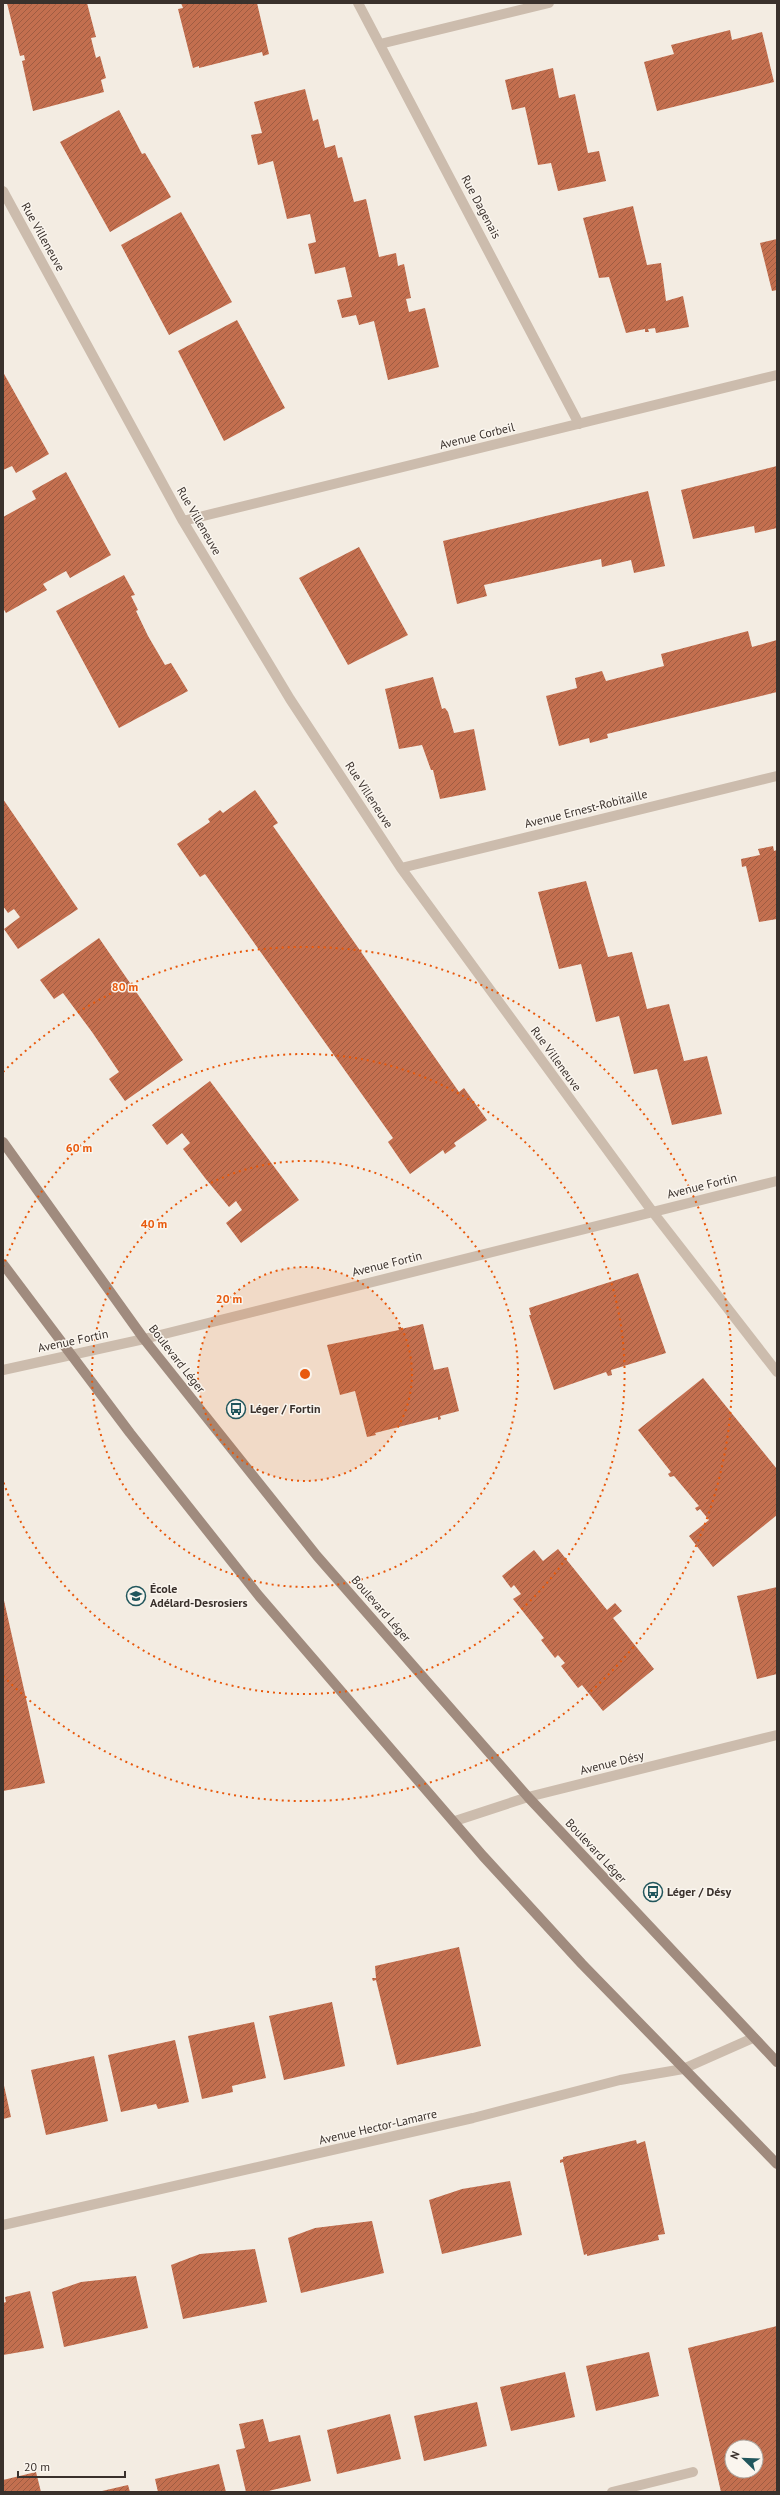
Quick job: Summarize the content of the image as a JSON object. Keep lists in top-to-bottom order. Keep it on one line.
{"streets":{"main road":["Boulevard Léger"],"street":["Rue Dagenais","Rue Villeneuve","Avenue Corbeil","Avenue Ernest-Robitaille","Avenue Fortin","Avenue Désy","Avenue Hector-Lamarre"]},"crossings":[["Rue Dagenais","Avenue Corbeil"],["Rue Villeneuve","Avenue Corbeil"],["Rue Villeneuve","Avenue Ernest-Robitaille"],["Rue Villeneuve","Avenue Fortin"],["Avenue Fortin","Boulevard Léger"],["Boulevard Léger","Avenue Désy"],["Boulevard Léger","Avenue Hector-Lamarre"]],"places":{"bus stop":["Léger / Fortin","Léger / Désy"],"school or university":["École Adélard-Desrosiers"]},"scale_bar":"20 m","north":"top left","rings":["80 m","60 m","40 m","20 m"]}
